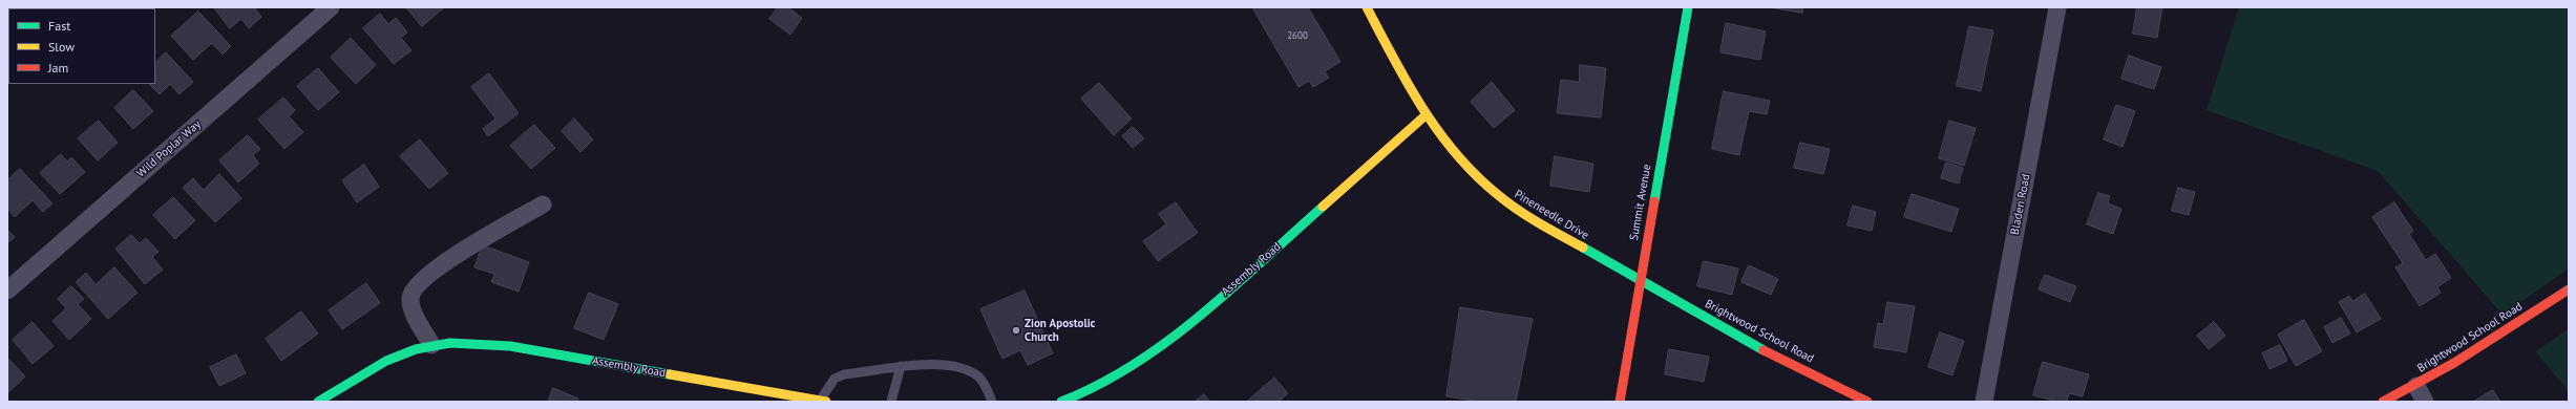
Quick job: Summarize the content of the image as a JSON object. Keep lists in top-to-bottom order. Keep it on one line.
{"streets":{"street":["Wild Poplar Way","Summit Avenue","Bladen Road","Pineneedle Drive","Assembly Road","Brightwood School Road"]},"crossings":[["Summit Avenue","Pineneedle Drive"],["Summit Avenue","Brightwood School Road"],["Pineneedle Drive","Assembly Road"],["Pineneedle Drive","Brightwood School Road"]],"places":["Zion Apostolic Church"],"house_numbers":["2600"],"legend":["Fast","Slow","Jam"]}
